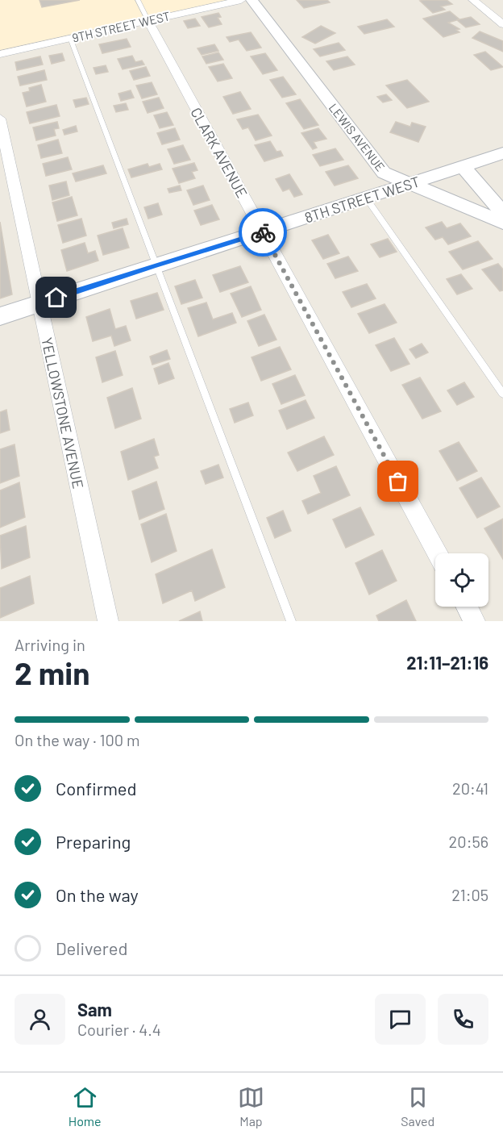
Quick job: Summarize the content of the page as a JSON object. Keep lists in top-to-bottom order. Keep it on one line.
{"streets":{"street":["9TH STREET WEST","LEWIS AVENUE","CLARK AVENUE","8TH STREET WEST","YELLOWSTONE AVENUE"]},"crossings":[["9TH STREET WEST","CLARK AVENUE"],["LEWIS AVENUE","8TH STREET WEST"],["CLARK AVENUE","8TH STREET WEST"],["8TH STREET WEST","YELLOWSTONE AVENUE"]],"page":{"heading":["2 min","Arriving in","21:11–21:16"],"panel":["Sam","Courier · 4.4"],"bar":"On the way · 100 m","list":[["Confirmed","20:41"],["Preparing","20:56"],["On the way","21:05"],"Delivered"],"tabs":["Home","Map","Saved"]}}
